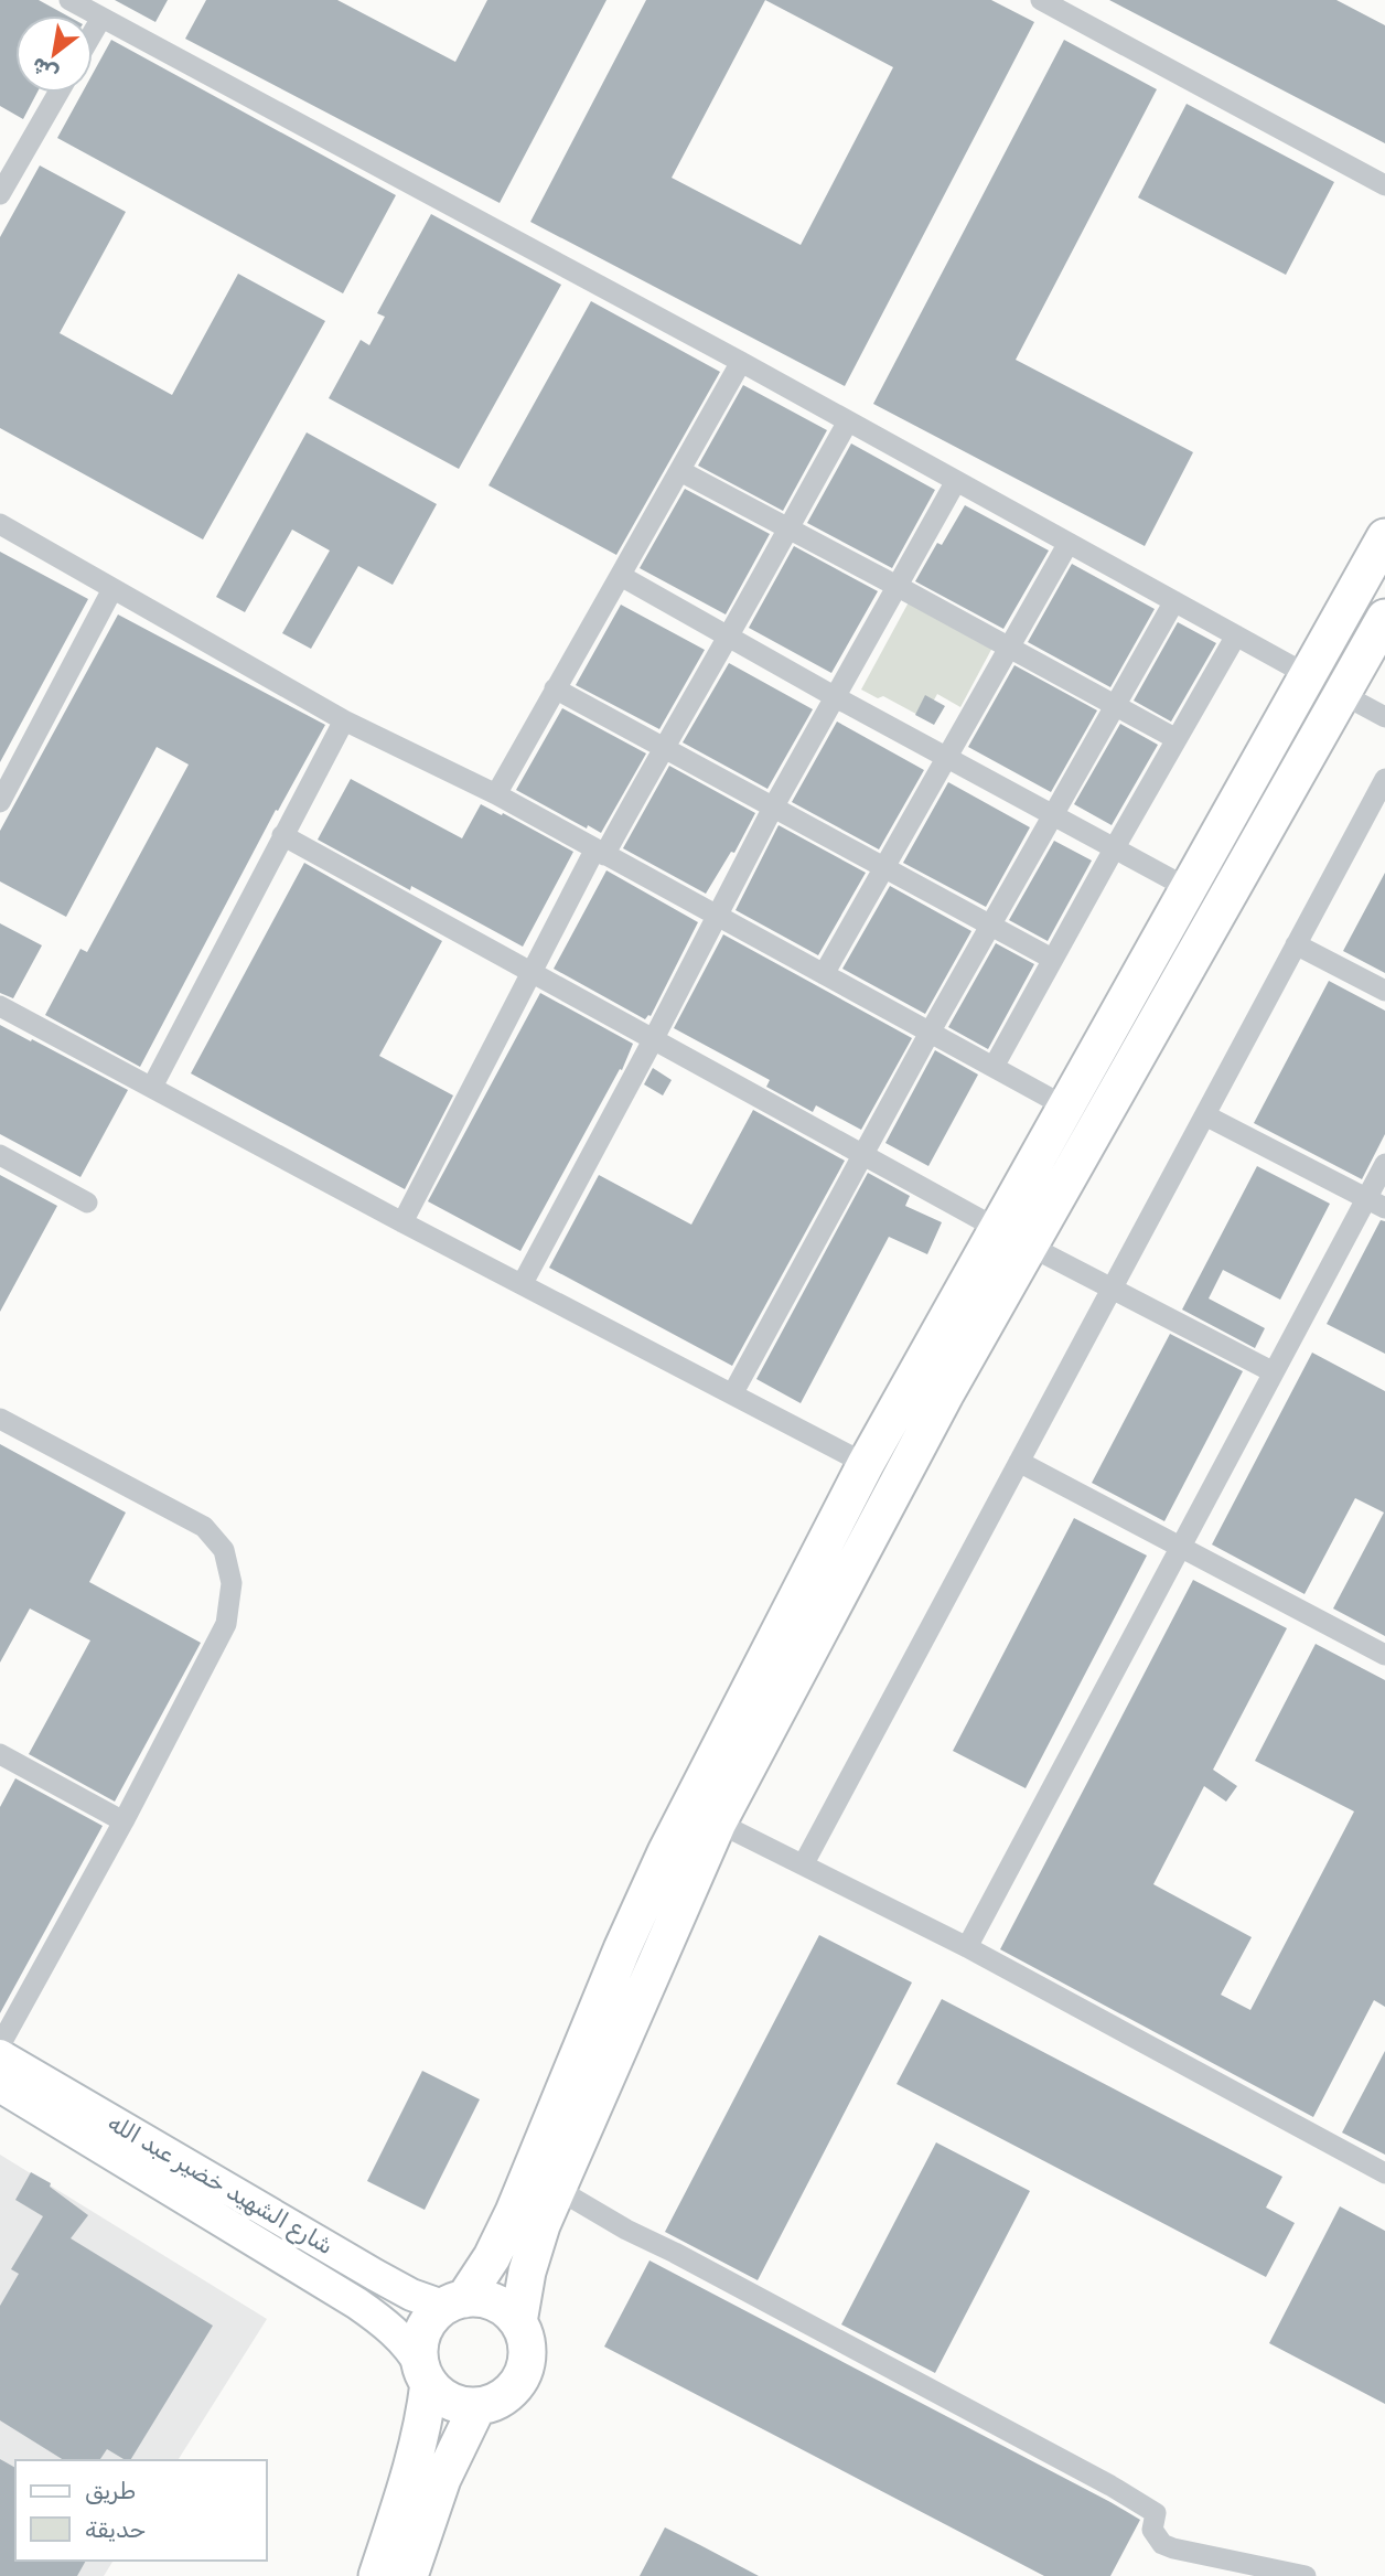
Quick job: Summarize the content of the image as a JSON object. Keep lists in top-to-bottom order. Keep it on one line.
{"streets":{"main road":["شارع الشهيد خضير عبد الله"]},"legend":["طريق","حديقة"],"north":"bottom left"}
